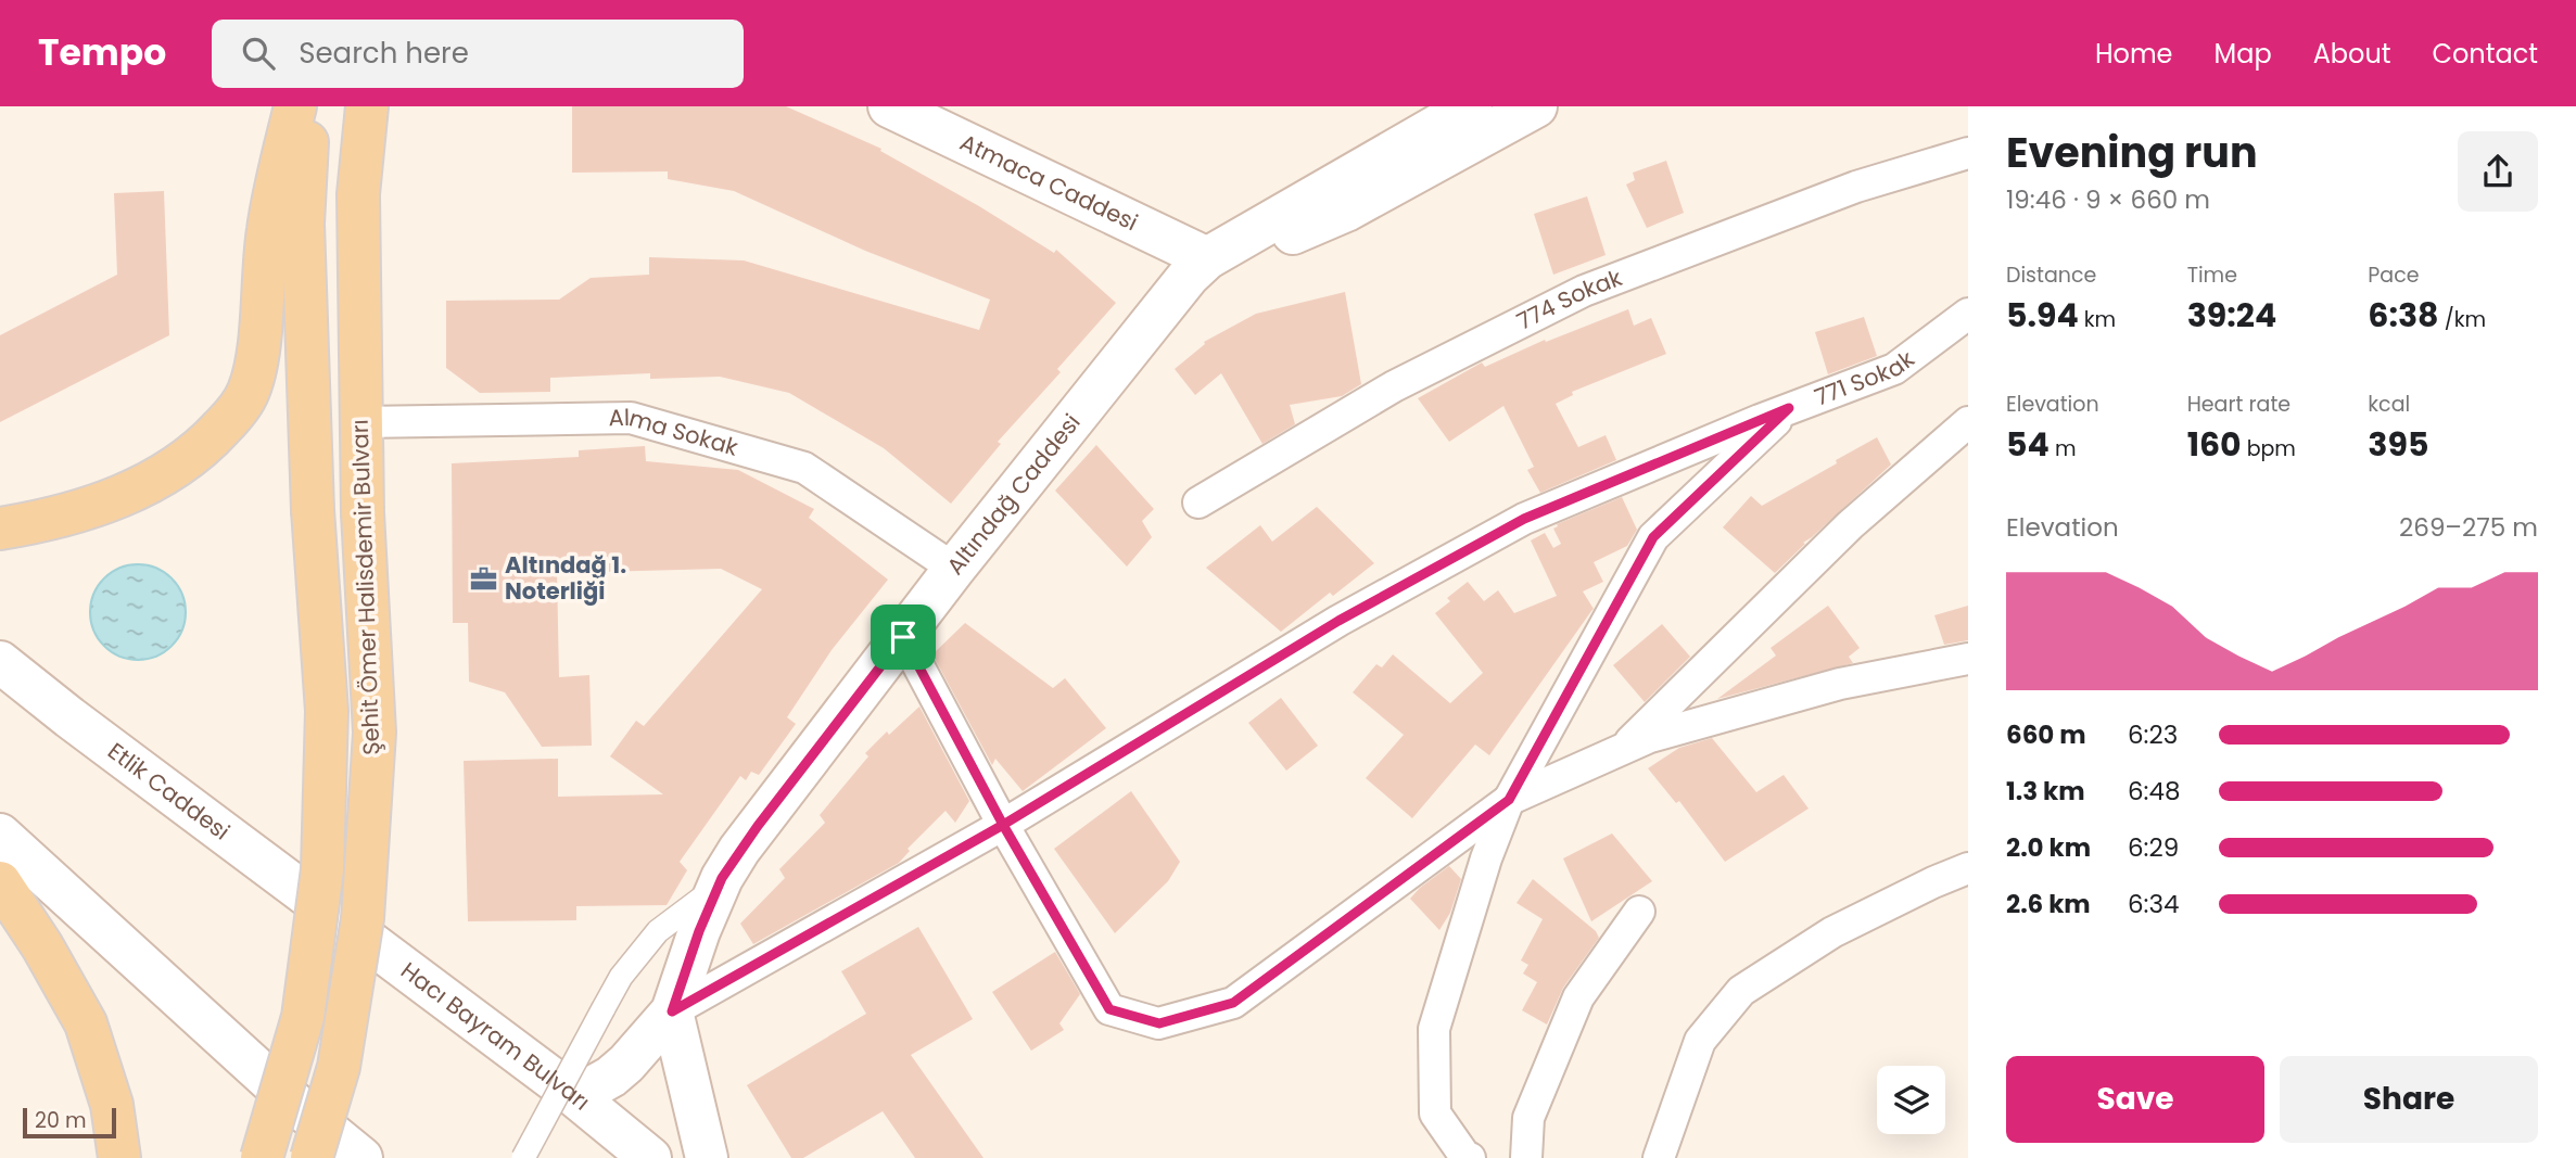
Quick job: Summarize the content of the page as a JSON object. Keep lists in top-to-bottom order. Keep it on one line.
{"streets":{"main road":["Atmaca Caddesi","Altındağ Caddesi","Şehit Ömer Halisdemir Bulvarı","Etlik Caddesi","Hacı Bayram Bulvarı"],"street":["774 Sokak","771 Sokak","Alma Sokak"]},"crossings":[["Atmaca Caddesi","Altındağ Caddesi"],["771 Sokak","Altındağ Caddesi"],["Alma Sokak","Altındağ Caddesi"],["Alma Sokak","Şehit Ömer Halisdemir Bulvarı"],["Altındağ Caddesi","Hacı Bayram Bulvarı"],["Etlik Caddesi","Hacı Bayram Bulvarı"]],"places":{"office":["Altındağ 1. Noterliği"]},"scale_bar":"20 m","page":{"header":"Tempo","search":"Search here","nav":["Home","Map","About","Contact"],"heading":["Evening run","19:46 · 9 × 660 m"],"stats":[["Distance","5.94 km"],["Time","39:24"],["Pace","6:38 /km"],["Elevation","54 m"],["Heart rate","160 bpm"],["kcal","395"]],"chart":["Elevation","269–275 m"],"list":[{"name":"660 m","note":"6:23"},{"name":"1.3 km","note":"6:48"},{"name":"2.0 km","note":"6:29"},{"name":"2.6 km","note":"6:34"}],"buttons":["Save","Share"],"scale":"20 m"}}
